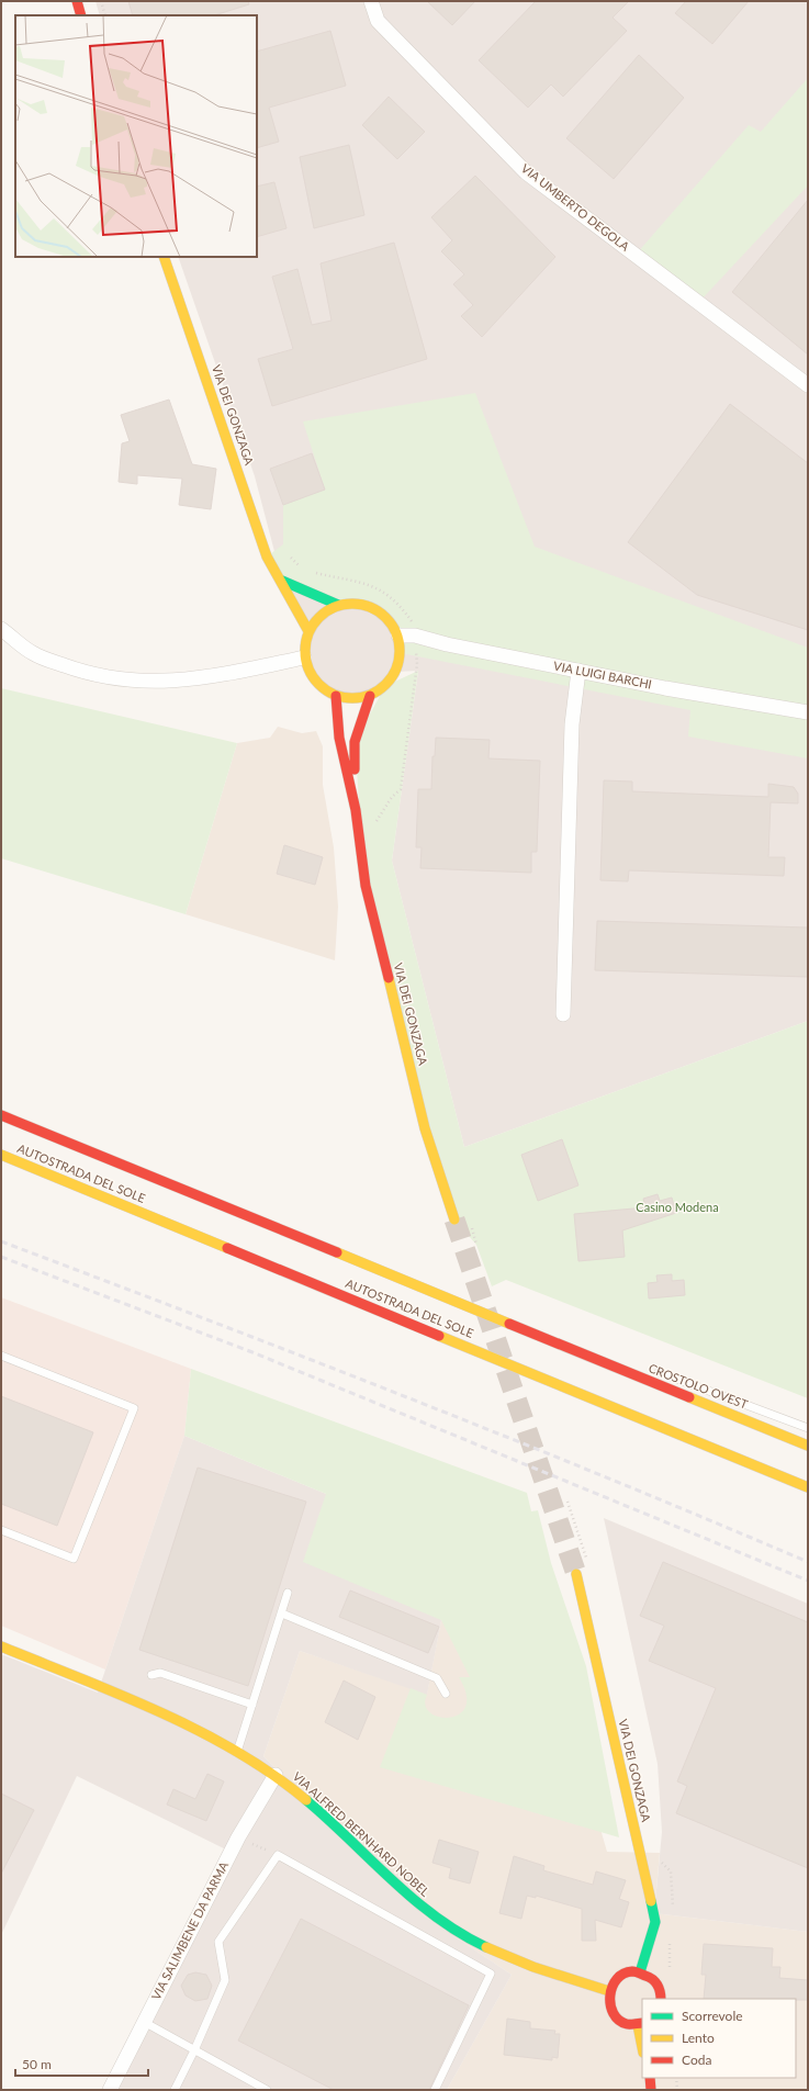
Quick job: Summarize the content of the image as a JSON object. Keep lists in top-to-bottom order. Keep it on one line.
{"streets":{"main road":["VIA DEI GONZAGA","AUTOSTRADA DEL SOLE","VIA ALFRED BERNHARD NOBEL"],"street":["VIA UMBERTO DEGOLA","VIA LUIGI BARCHI","VIA SALIMBENE DA PARMA"],"lane":["CROSTOLO OVEST"]},"crossings":[["VIA DEI GONZAGA","VIA LUIGI BARCHI"],["VIA ALFRED BERNHARD NOBEL","VIA SALIMBENE DA PARMA"]],"parks":["Casino Modena"],"legend":["Scorrevole","Lento","Coda"],"scale_bar":"50 m"}
